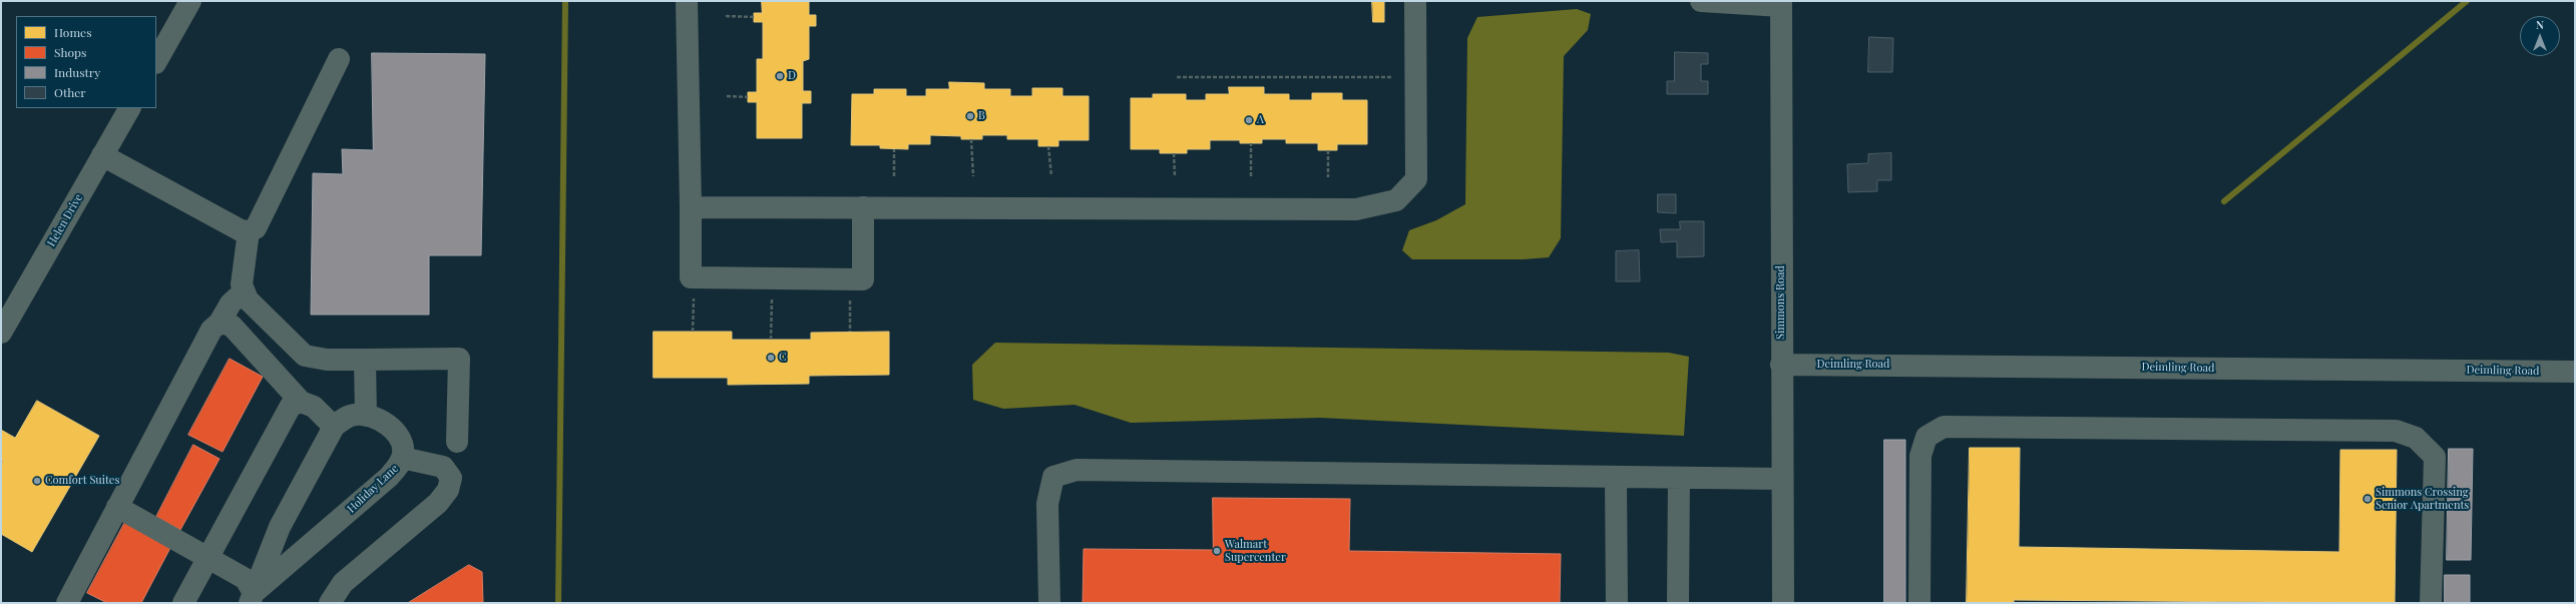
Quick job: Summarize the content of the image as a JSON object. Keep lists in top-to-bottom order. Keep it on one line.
{"streets":{"street":["Helen Drive","Simmons Road","Deimling Road","Holiday Lane"]},"crossings":[["Simmons Road","Deimling Road"]],"places":["D","B","A","C","Comfort Suites","Simmons Crossing Senior Apartments","Walmart Supercenter"],"legend":["Homes","Shops","Industry","Other"],"north":"top"}
